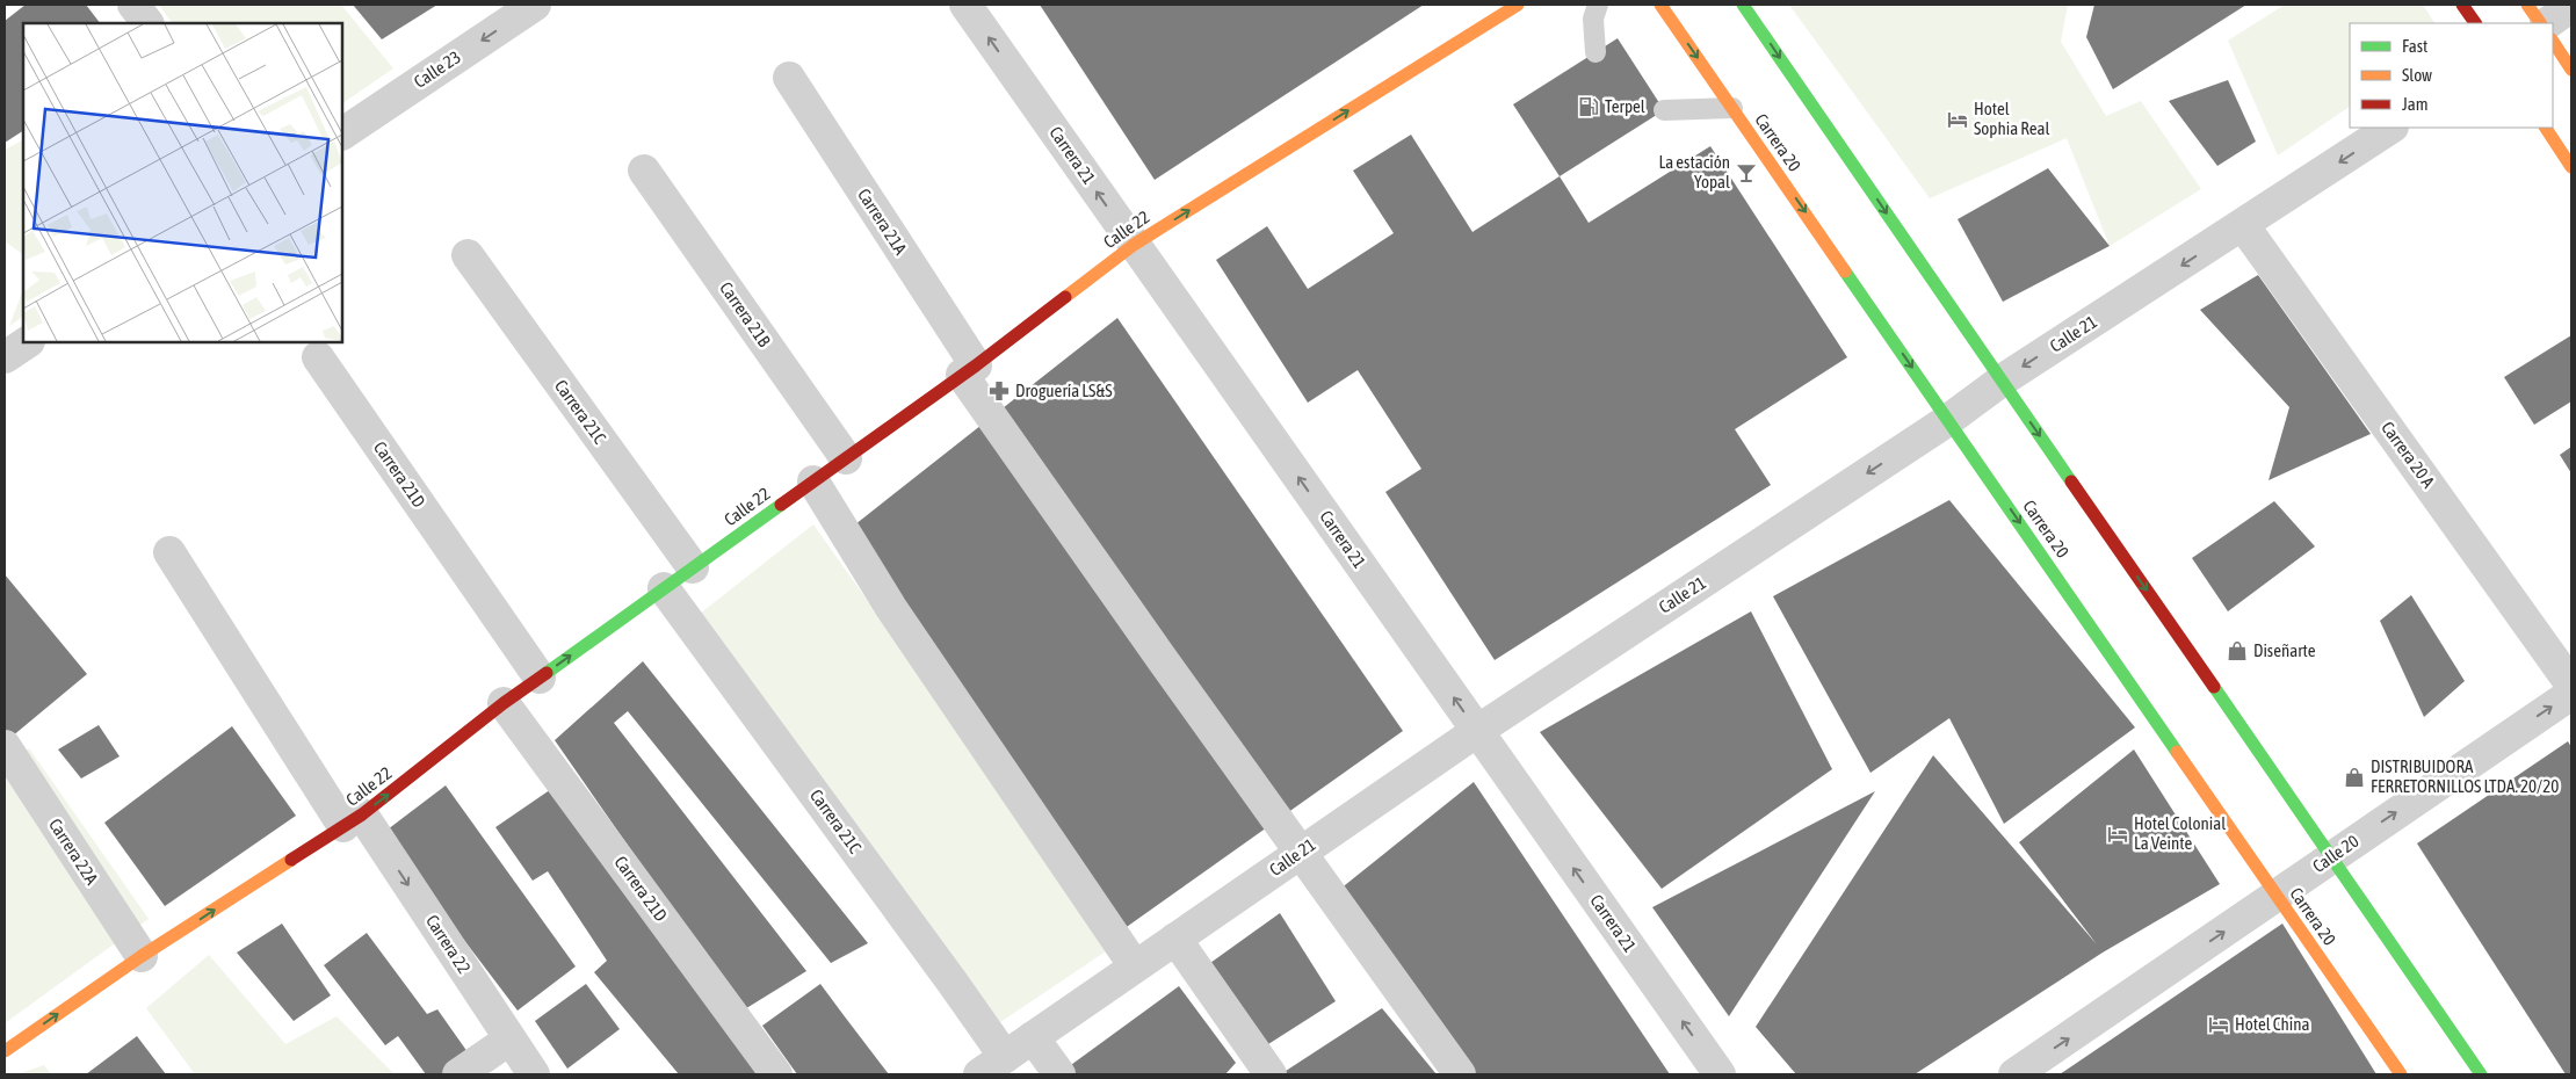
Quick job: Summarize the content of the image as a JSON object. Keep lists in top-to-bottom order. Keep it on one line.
{"streets":{"main road":["Carrera 20","Calle 22"],"street":["Calle 23","Carrera 21","Carrera 21A","Carrera 21B","Calle 21","Carrera 21C","Carrera 20 A","Carrera 21D","Carrera 22A","Calle 20","Carrera 22"]},"crossings":[["Carrera 20","Calle 21"],["Carrera 20","Calle 20"],["Carrera 21","Calle 22"],["Carrera 21","Calle 21"],["Carrera 21A","Calle 22"],["Carrera 21A","Calle 21"],["Calle 22","Carrera 21B"],["Calle 22","Carrera 21C"],["Calle 22","Carrera 21D"],["Calle 22","Carrera 22A"],["Calle 22","Carrera 22"],["Calle 21","Carrera 21C"],["Calle 21","Carrera 20 A"]],"one_way":["Calle 23","Carrera 21","Calle 22","Calle 21","Calle 20","Carrera 22"],"places":{"fuel station":["Terpel"],"hotel":["Hotel Sophia Real","Hotel Colonial La Veinte","Hotel China"],"bar":["La estación Yopal"],"pharmacy":["Droguería LS&S"],"shop":["Diseñarte","DISTRIBUIDORA FERRETORNILLOS LTDA. 20/20"]},"legend":["Fast","Slow","Jam"]}
